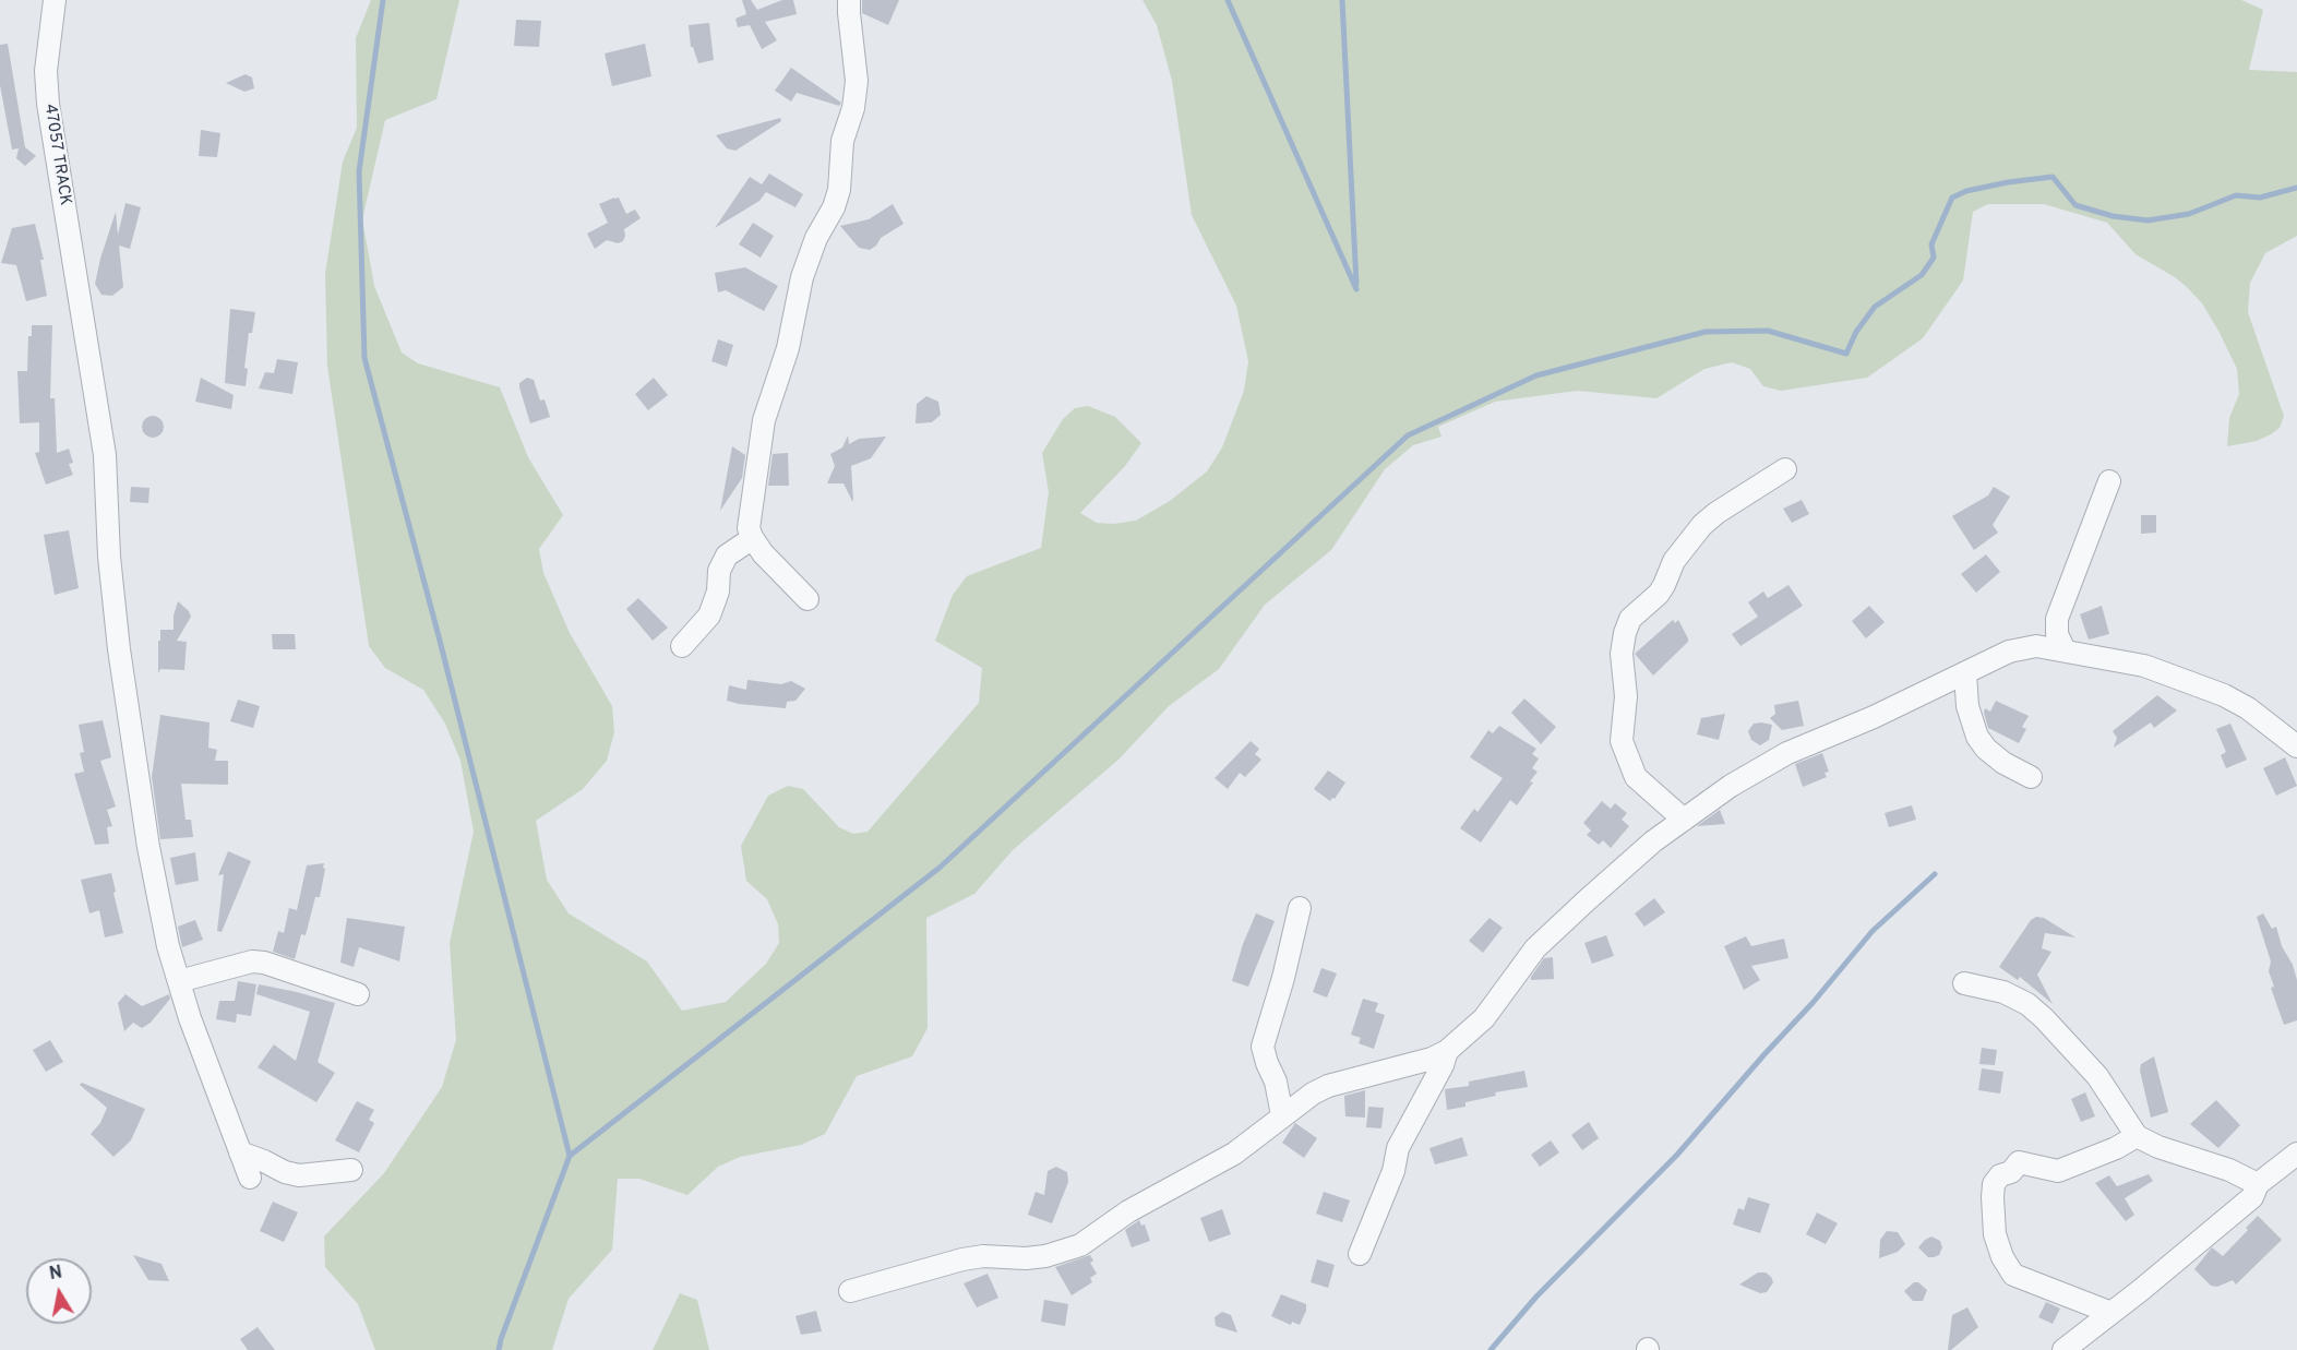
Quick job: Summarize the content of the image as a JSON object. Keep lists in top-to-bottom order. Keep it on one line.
{"streets":{"street":["47057 TRACK"]},"north":"top"}
